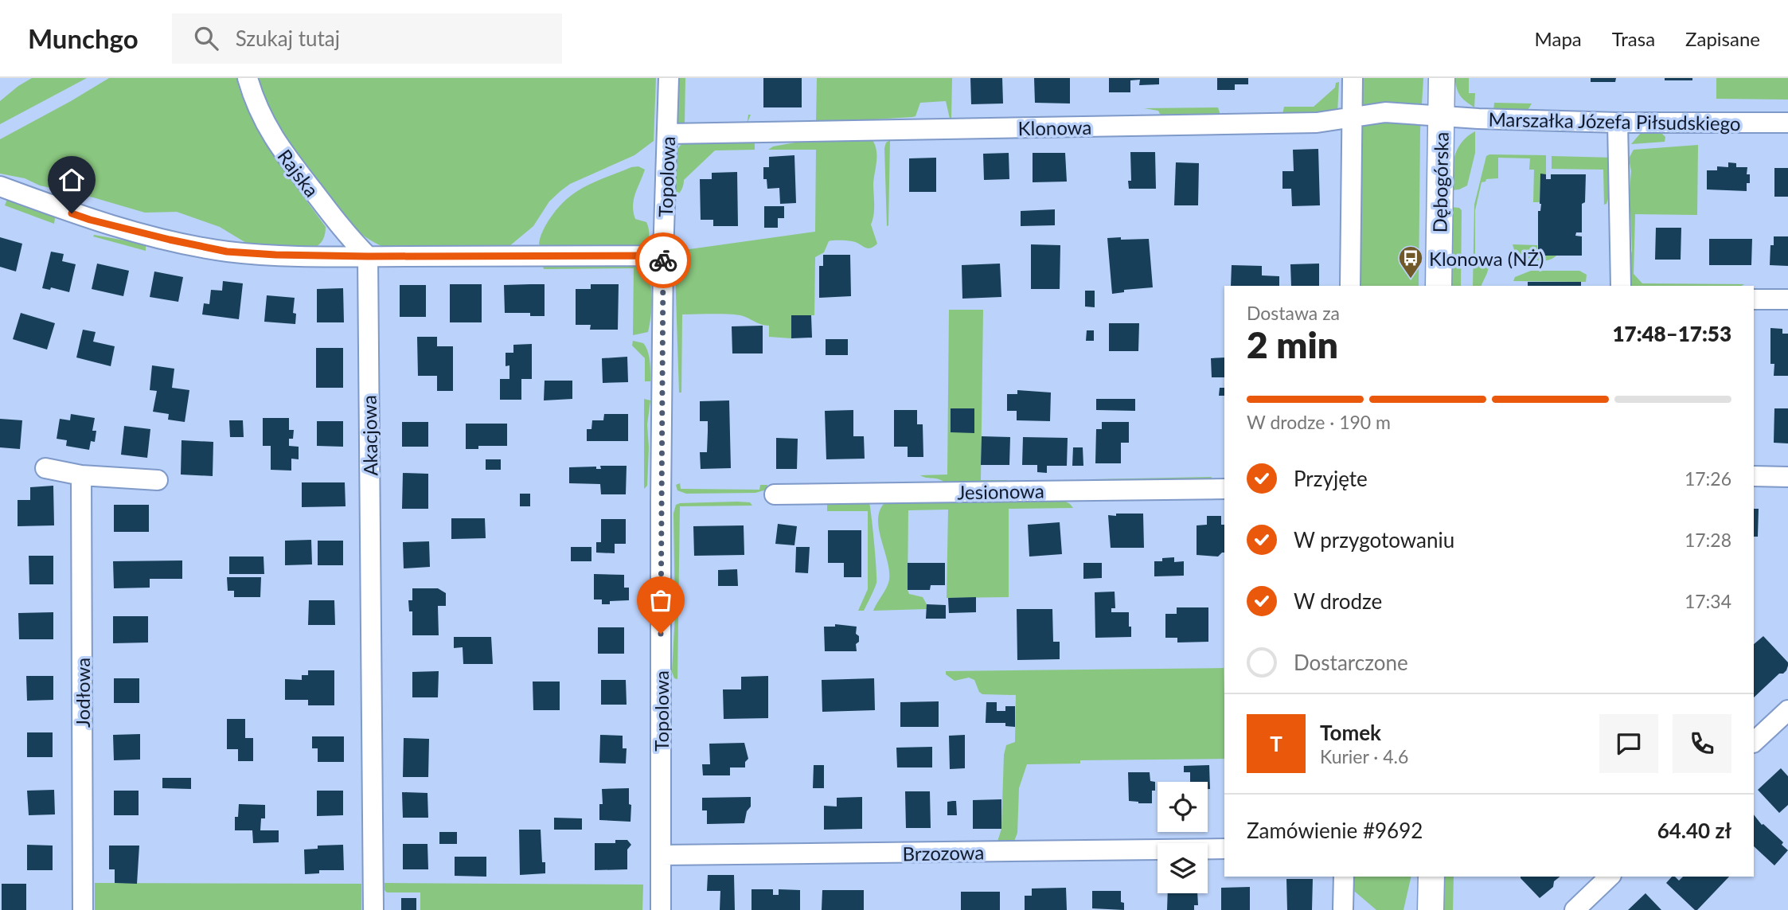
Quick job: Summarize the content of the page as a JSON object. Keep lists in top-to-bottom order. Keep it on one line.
{"streets":{"main road":["Dębogórska"],"street":["Marszałka Józefa Piłsudskiego","Klonowa","Rajska","Topolowa","Akacjowa","Jesionowa","Jodłowa","Brzozowa"]},"crossings":[["Marszałka Józefa Piłsudskiego","Klonowa"],["Marszałka Józefa Piłsudskiego","Dębogórska"],["Klonowa","Topolowa"],["Klonowa","Dębogórska"],["Rajska","Akacjowa"],["Topolowa","Brzozowa"]],"places":{"bus stop":["Klonowa (NŻ)"]},"page":{"header":"Munchgo","search":"Szukaj tutaj","nav":["Mapa","Trasa","Zapisane"],"heading":["2 min","Dostawa za","17:48–17:53"],"panel":["Tomek","Kurier · 4.6","Zamówienie #9692","64.40 zł"],"bar":"W drodze · 190 m","list":[["Przyjęte","17:26"],["W przygotowaniu","17:28"],["W drodze","17:34"],"Dostarczone"],"round":"T"}}
